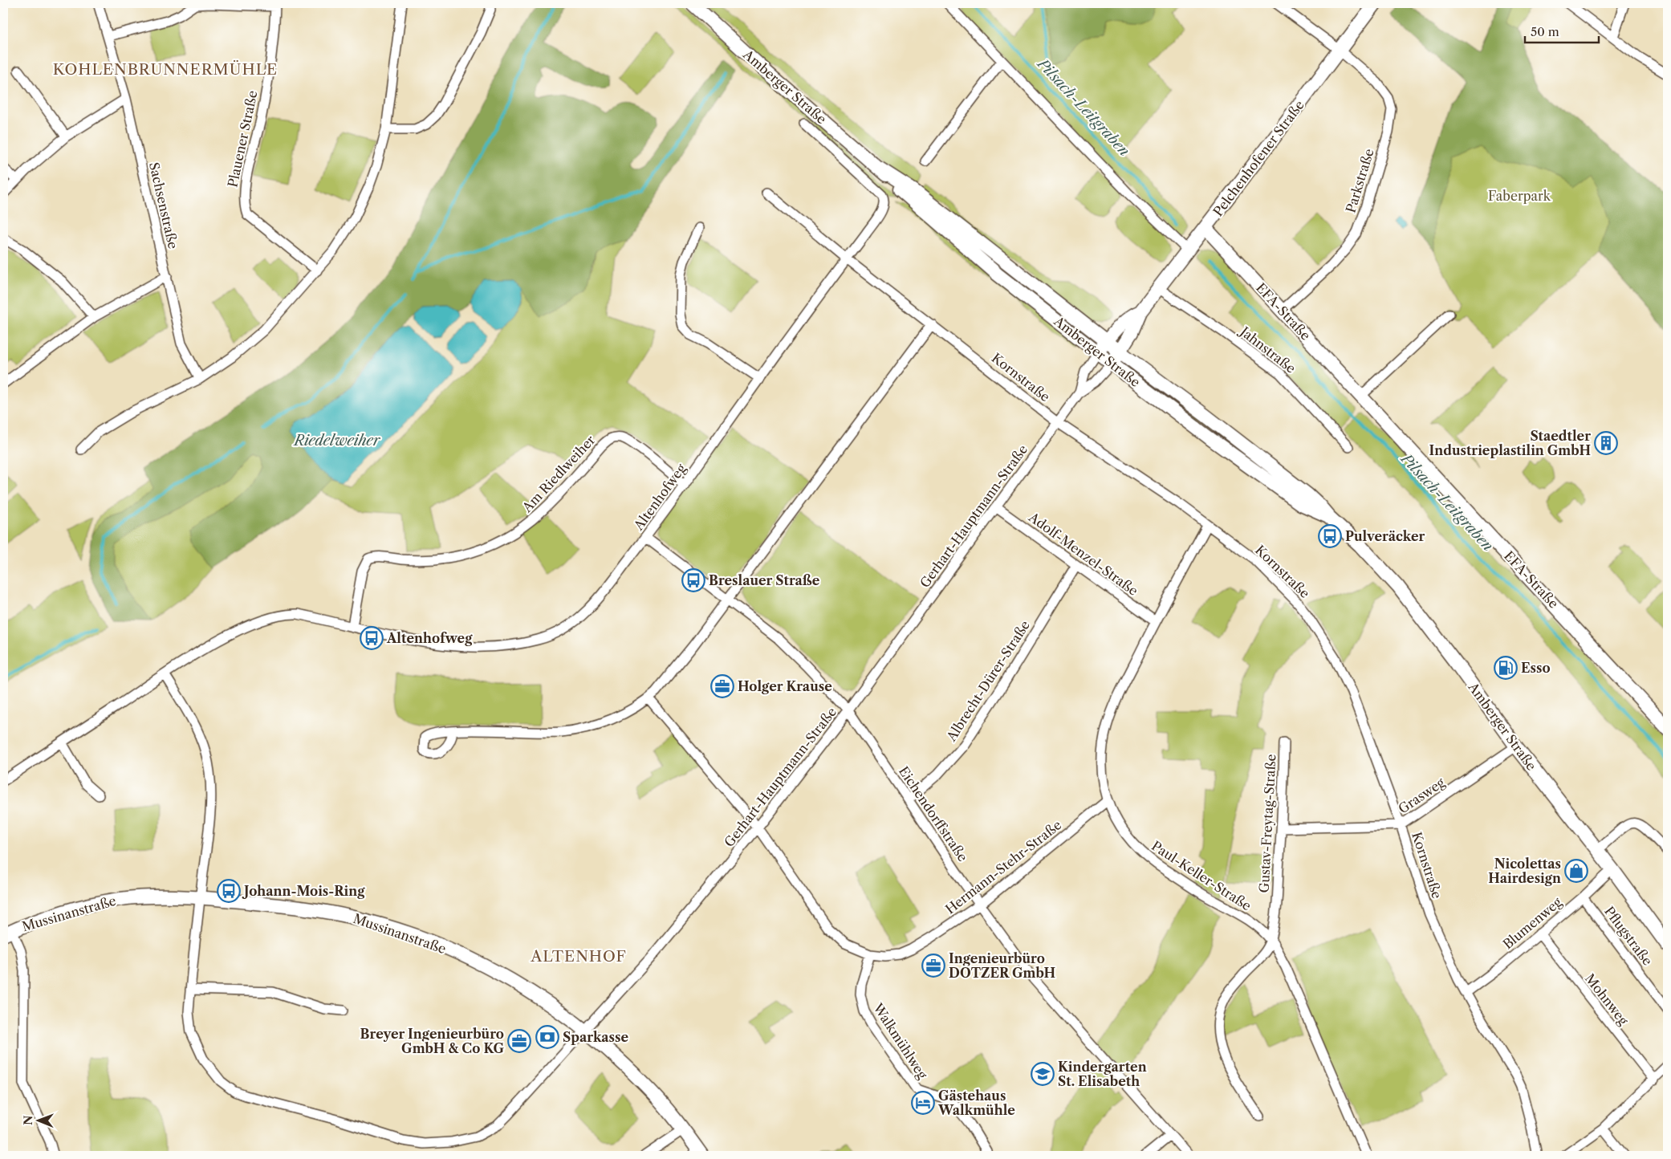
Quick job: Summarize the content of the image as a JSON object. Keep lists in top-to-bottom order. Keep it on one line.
{"streets":{"main road":["Amberger Straße","Pelchenhofener Straße","EFA-Straße","Mussinanstraße"],"street":["Plauener Straße","Parkstraße","Sachsenstraße","Jahnstraße","Kornstraße","Am Riedlweiher","Altenhofweg","Gerhart-Hauptmann-Straße","Adolf-Menzel-Straße","Albrecht-Dürer-Straße","Grasweg","Eichendorffstraße","Gustav-Freytag-Straße","Hermann-Stehr-Straße","Paul-Keller-Straße","Blumenweg","Pflugstraße","Mohnweg","Walkmühlweg"]},"crossings":[["Amberger Straße","Pelchenhofener Straße"],["Amberger Straße","Gerhart-Hauptmann-Straße"],["Amberger Straße","Grasweg"],["Amberger Straße","Blumenweg"],["Pelchenhofener Straße","Parkstraße"],["Pelchenhofener Straße","EFA-Straße"],["Pelchenhofener Straße","Jahnstraße"],["Pelchenhofener Straße","Gerhart-Hauptmann-Straße"],["Parkstraße","EFA-Straße"],["Kornstraße","Altenhofweg"],["Kornstraße","Gerhart-Hauptmann-Straße"],["Kornstraße","Grasweg"],["Kornstraße","Paul-Keller-Straße"],["Kornstraße","Blumenweg"],["Am Riedlweiher","Altenhofweg"],["Altenhofweg","Eichendorffstraße"],["Gerhart-Hauptmann-Straße","Adolf-Menzel-Straße"],["Gerhart-Hauptmann-Straße","Eichendorffstraße"],["Gerhart-Hauptmann-Straße","Hermann-Stehr-Straße"],["Gerhart-Hauptmann-Straße","Mussinanstraße"],["Adolf-Menzel-Straße","Albrecht-Dürer-Straße"],["Adolf-Menzel-Straße","Paul-Keller-Straße"],["Albrecht-Dürer-Straße","Eichendorffstraße"],["Grasweg","Gustav-Freytag-Straße"],["Eichendorffstraße","Hermann-Stehr-Straße"],["Gustav-Freytag-Straße","Paul-Keller-Straße"],["Hermann-Stehr-Straße","Paul-Keller-Straße"],["Hermann-Stehr-Straße","Walkmühlweg"],["Blumenweg","Pflugstraße"],["Blumenweg","Mohnweg"]],"districts":["KOHLENBRUNNERMÜHLE","ALTENHOF"],"water":["Pilsach-Leitgraben","Riedelweiher"],"parks":["Faberpark"],"places":{"building":["Staedtler Industrieplastilin GmbH"],"bus stop":["Pulveräcker","Breslauer Straße","Altenhofweg","Johann-Mois-Ring"],"fuel station":["Esso"],"office":["Holger Krause","Ingenieurbüro DOTZER GmbH","Breyer Ingenieurbüro GmbH & Co KG"],"shop":["Nicolettas Hairdesign"],"bank":["Sparkasse"],"school or university":["Kindergarten St. Elisabeth"],"hotel":["Gästehaus Walkmühle"]},"scale_bar":"50 m","north":"left"}
